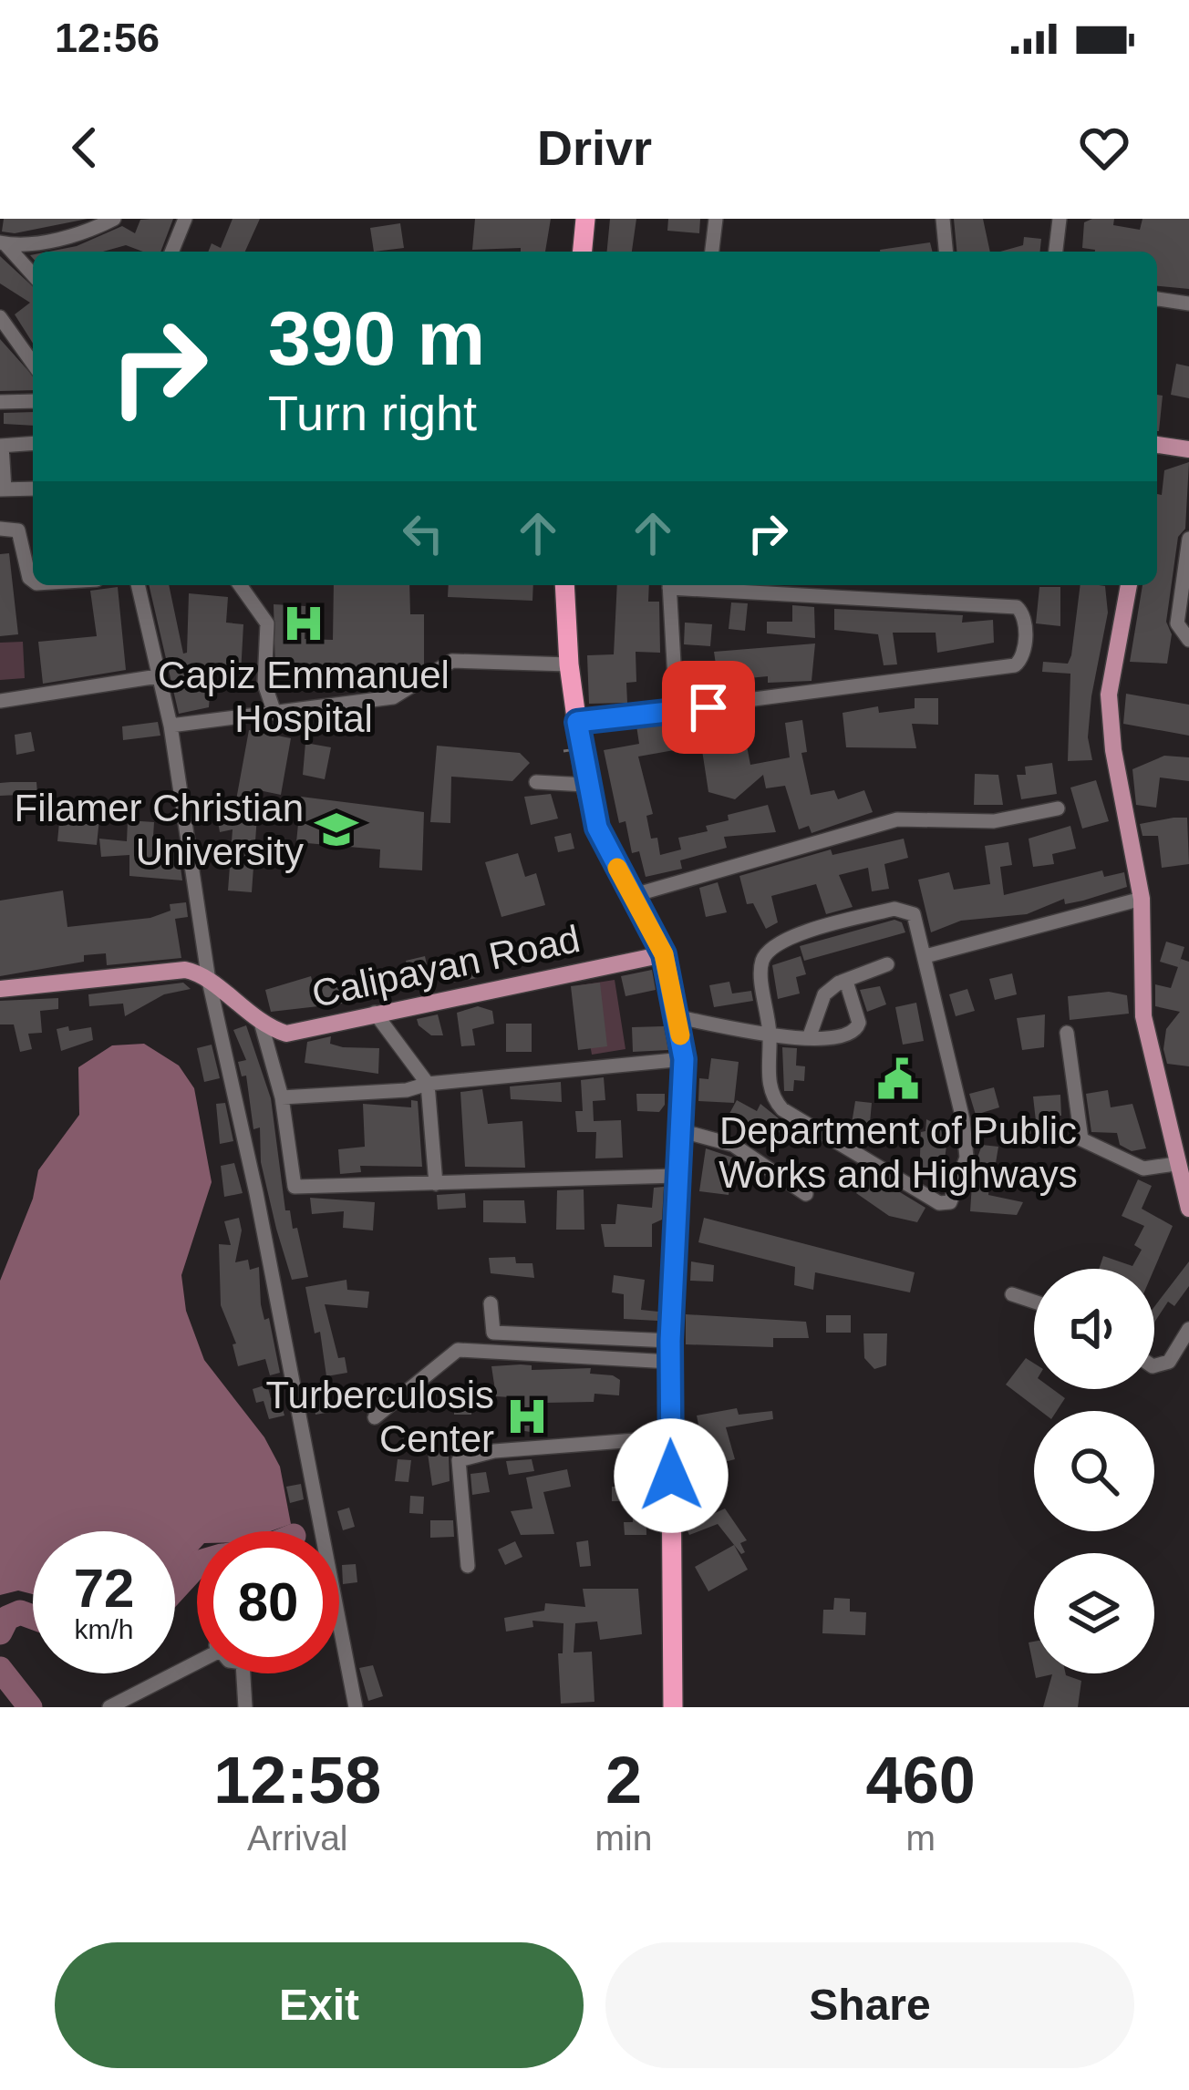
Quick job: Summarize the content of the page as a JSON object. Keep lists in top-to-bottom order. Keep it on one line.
{"streets":{"main road":["Calipayan Road"]},"places":{"hospital":["Capiz Emmanuel Hospital","Turberculosis Center"],"school or university":["Filamer Christian University"],"public building":["Department of Public Works and Highways"]},"page":{"status":"12:56","header":"Drivr","turn":["390 m","Turn right"],"speed":"72 km/h","limit":"80","eta":["12:58","Arrival","2","min","460","m"],"buttons":["Exit","Share"]}}
